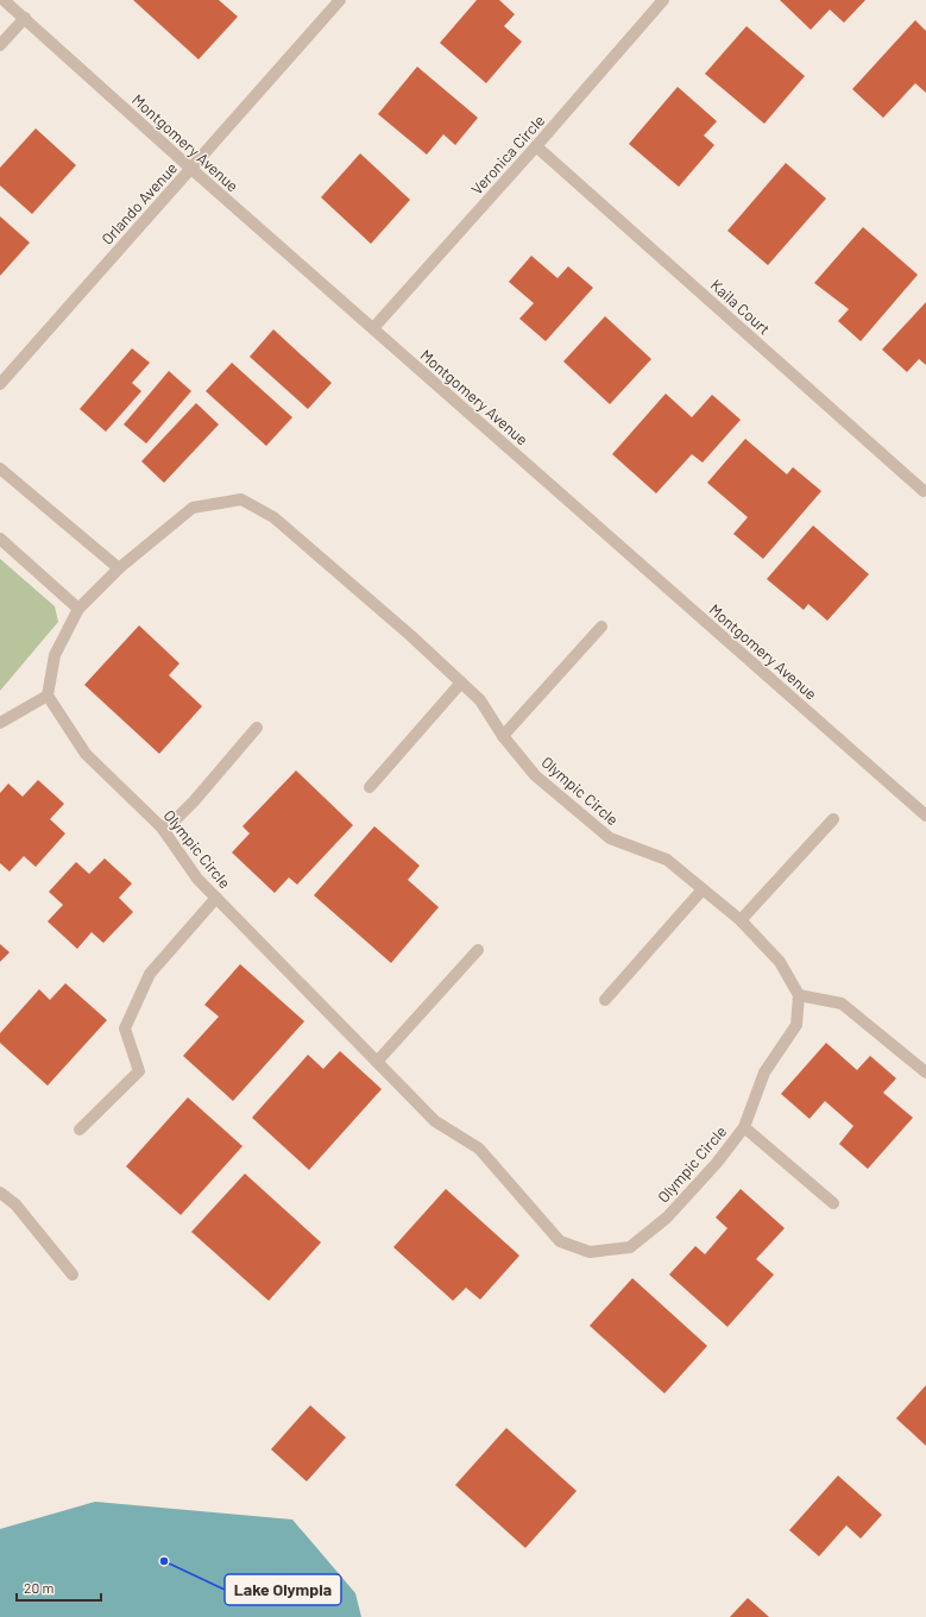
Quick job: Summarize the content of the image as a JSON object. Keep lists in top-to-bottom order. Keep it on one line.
{"streets":{"street":["Montgomery Avenue","Veronica Circle","Orlando Avenue","Kaila Court","Olympic Circle"]},"crossings":[["Montgomery Avenue","Veronica Circle"],["Montgomery Avenue","Orlando Avenue"],["Veronica Circle","Kaila Court"]],"places":["Lake Olympia"],"scale_bar":"20 m"}
